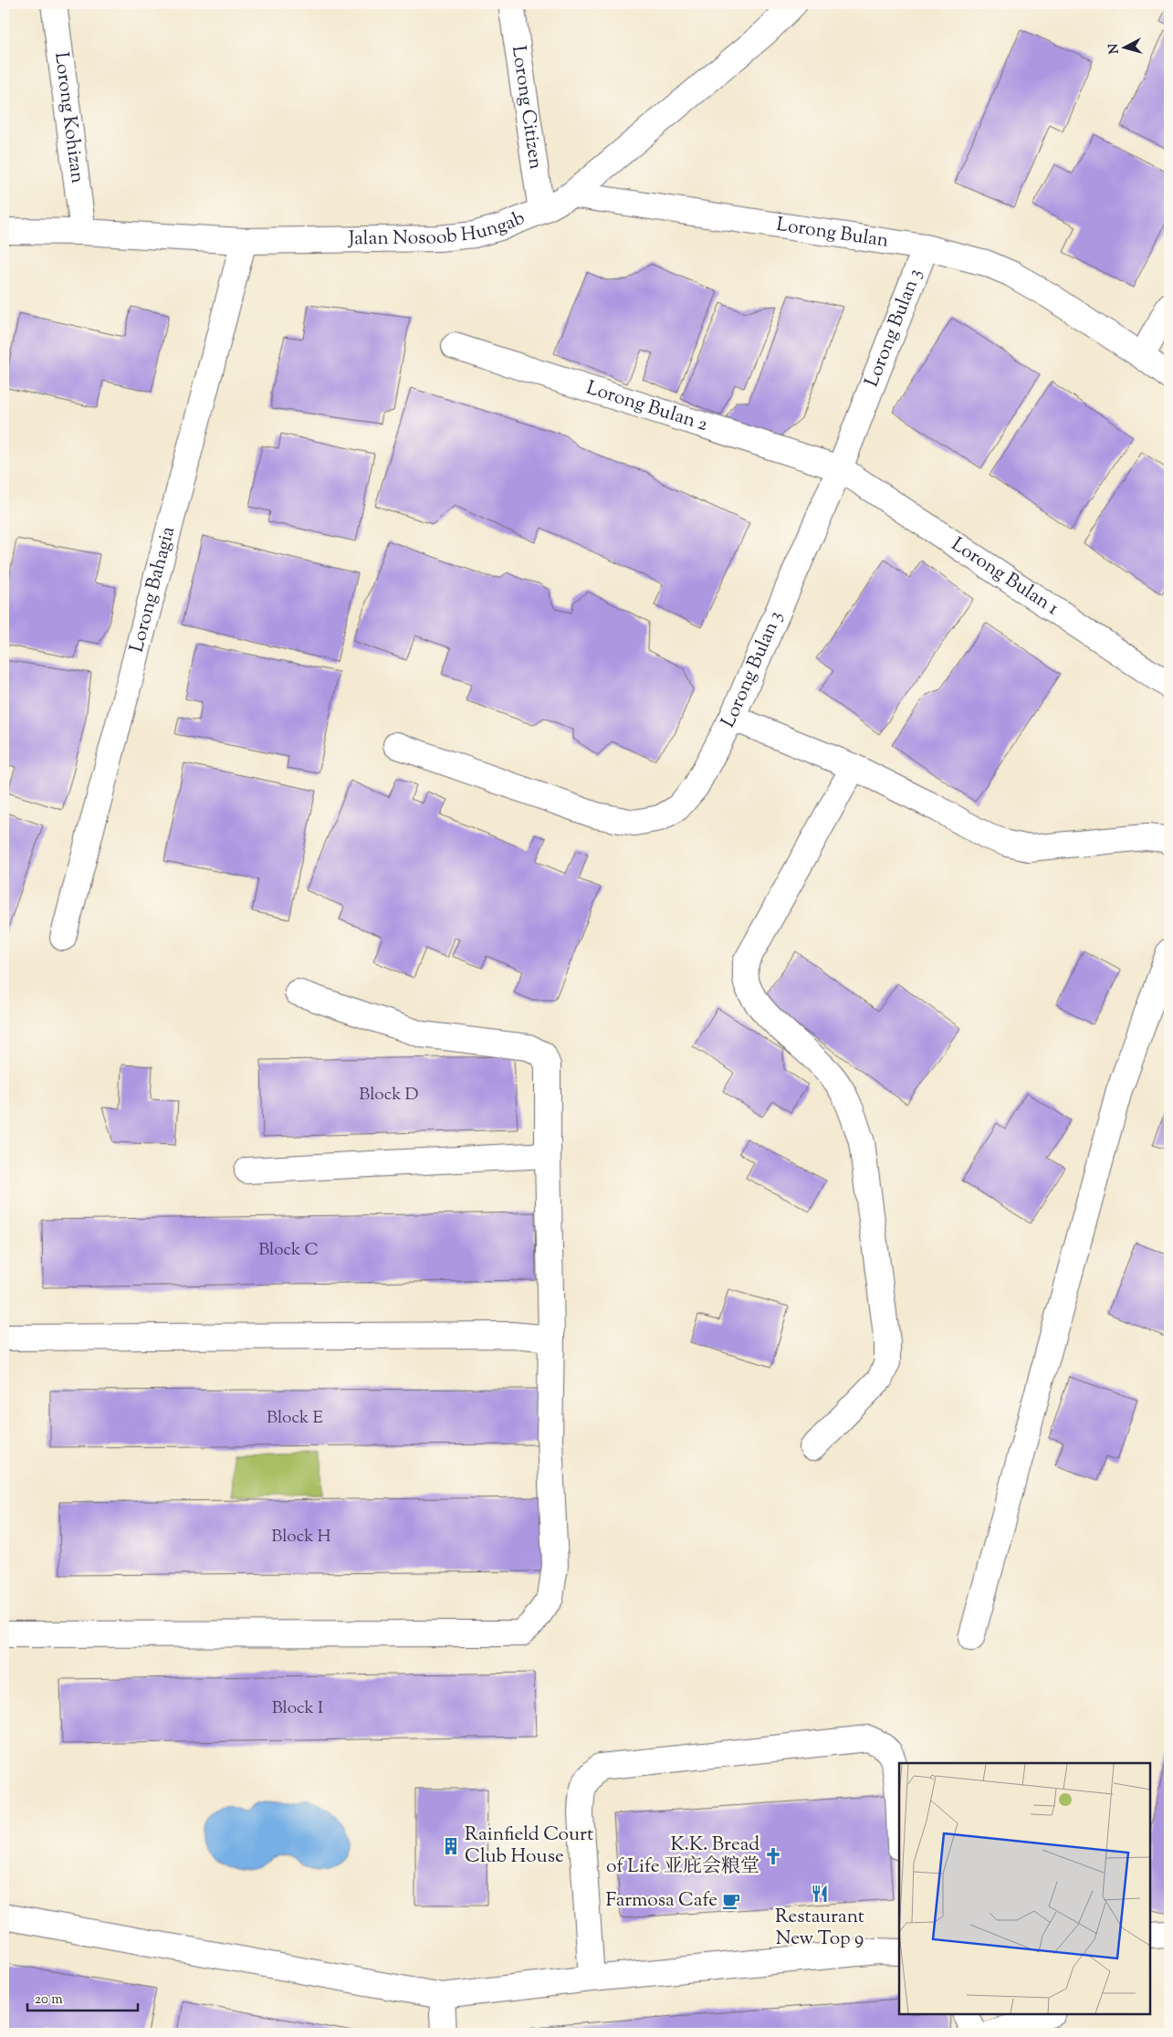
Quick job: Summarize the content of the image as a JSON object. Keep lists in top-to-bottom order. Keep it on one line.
{"streets":{"street":["Lorong Citizen","Lorong Kohizan","Jalan Nosoob Hungab","Lorong Bulan","Lorong Bulan 3","Lorong Bulan 2","Lorong Bulan 1","Lorong Bahagia"]},"crossings":[["Lorong Citizen","Jalan Nosoob Hungab"],["Lorong Kohizan","Jalan Nosoob Hungab"],["Jalan Nosoob Hungab","Lorong Bulan"],["Jalan Nosoob Hungab","Lorong Bahagia"],["Lorong Bulan","Lorong Bulan 3"],["Lorong Bulan 3","Lorong Bulan 2"],["Lorong Bulan 3","Lorong Bulan 1"],["Lorong Bulan 2","Lorong Bulan 1"]],"places":{"building":["Rainfield Court Club House"],"church":["K.K. Bread of Life 亚庇会粮堂"],"restaurant":["Restaurant New Top 9"],"cafe":["Farmosa Cafe"]},"house_numbers":["Block D","Block C","Block E","Block H","Block I"],"scale_bar":"20 m","north":"left"}
